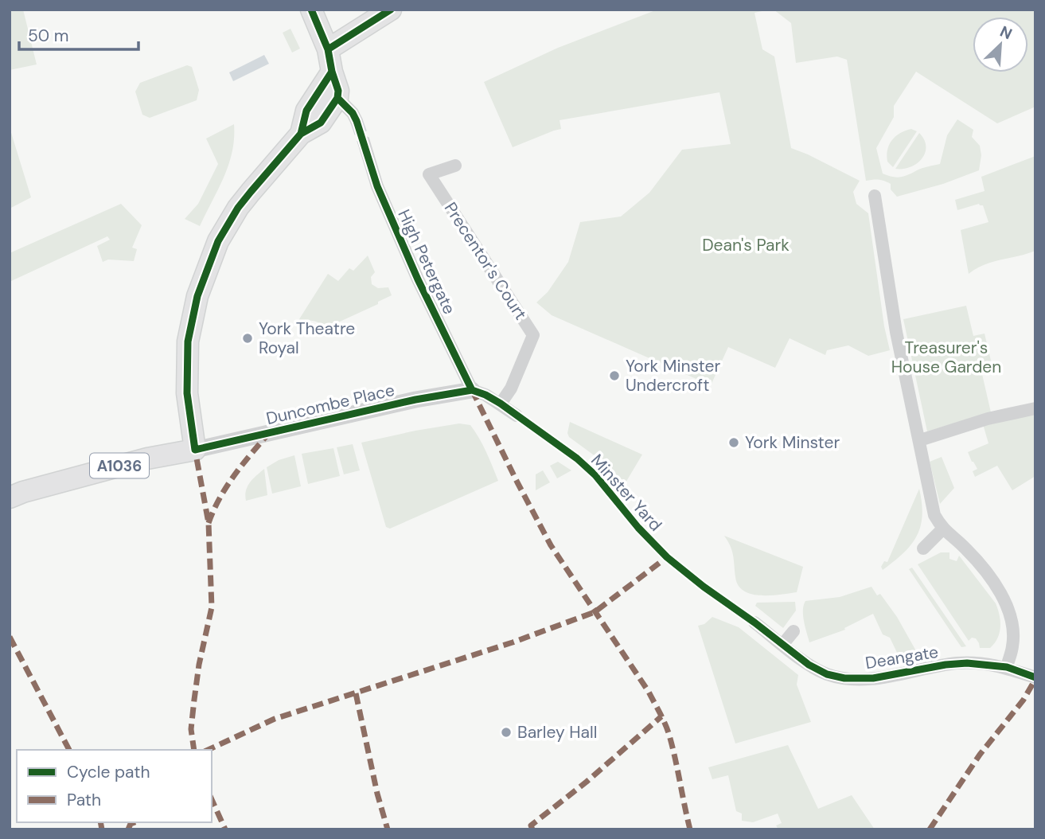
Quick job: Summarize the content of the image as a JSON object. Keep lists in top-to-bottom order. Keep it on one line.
{"streets":{"main road":["A1036"],"street":["Precentor's Court","High Petergate","Duncombe Place","Deangate"],"cycle path":["Minster Yard"]},"crossings":[["High Petergate","Duncombe Place"],["Duncombe Place","A1036"]],"parks":["Dean's Park","Treasurer's House Garden"],"places":["York Theatre Royal","York Minster Undercroft","York Minster","Barley Hall"],"legend":["Cycle path","Path"],"scale_bar":"50 m","north":"top right"}
